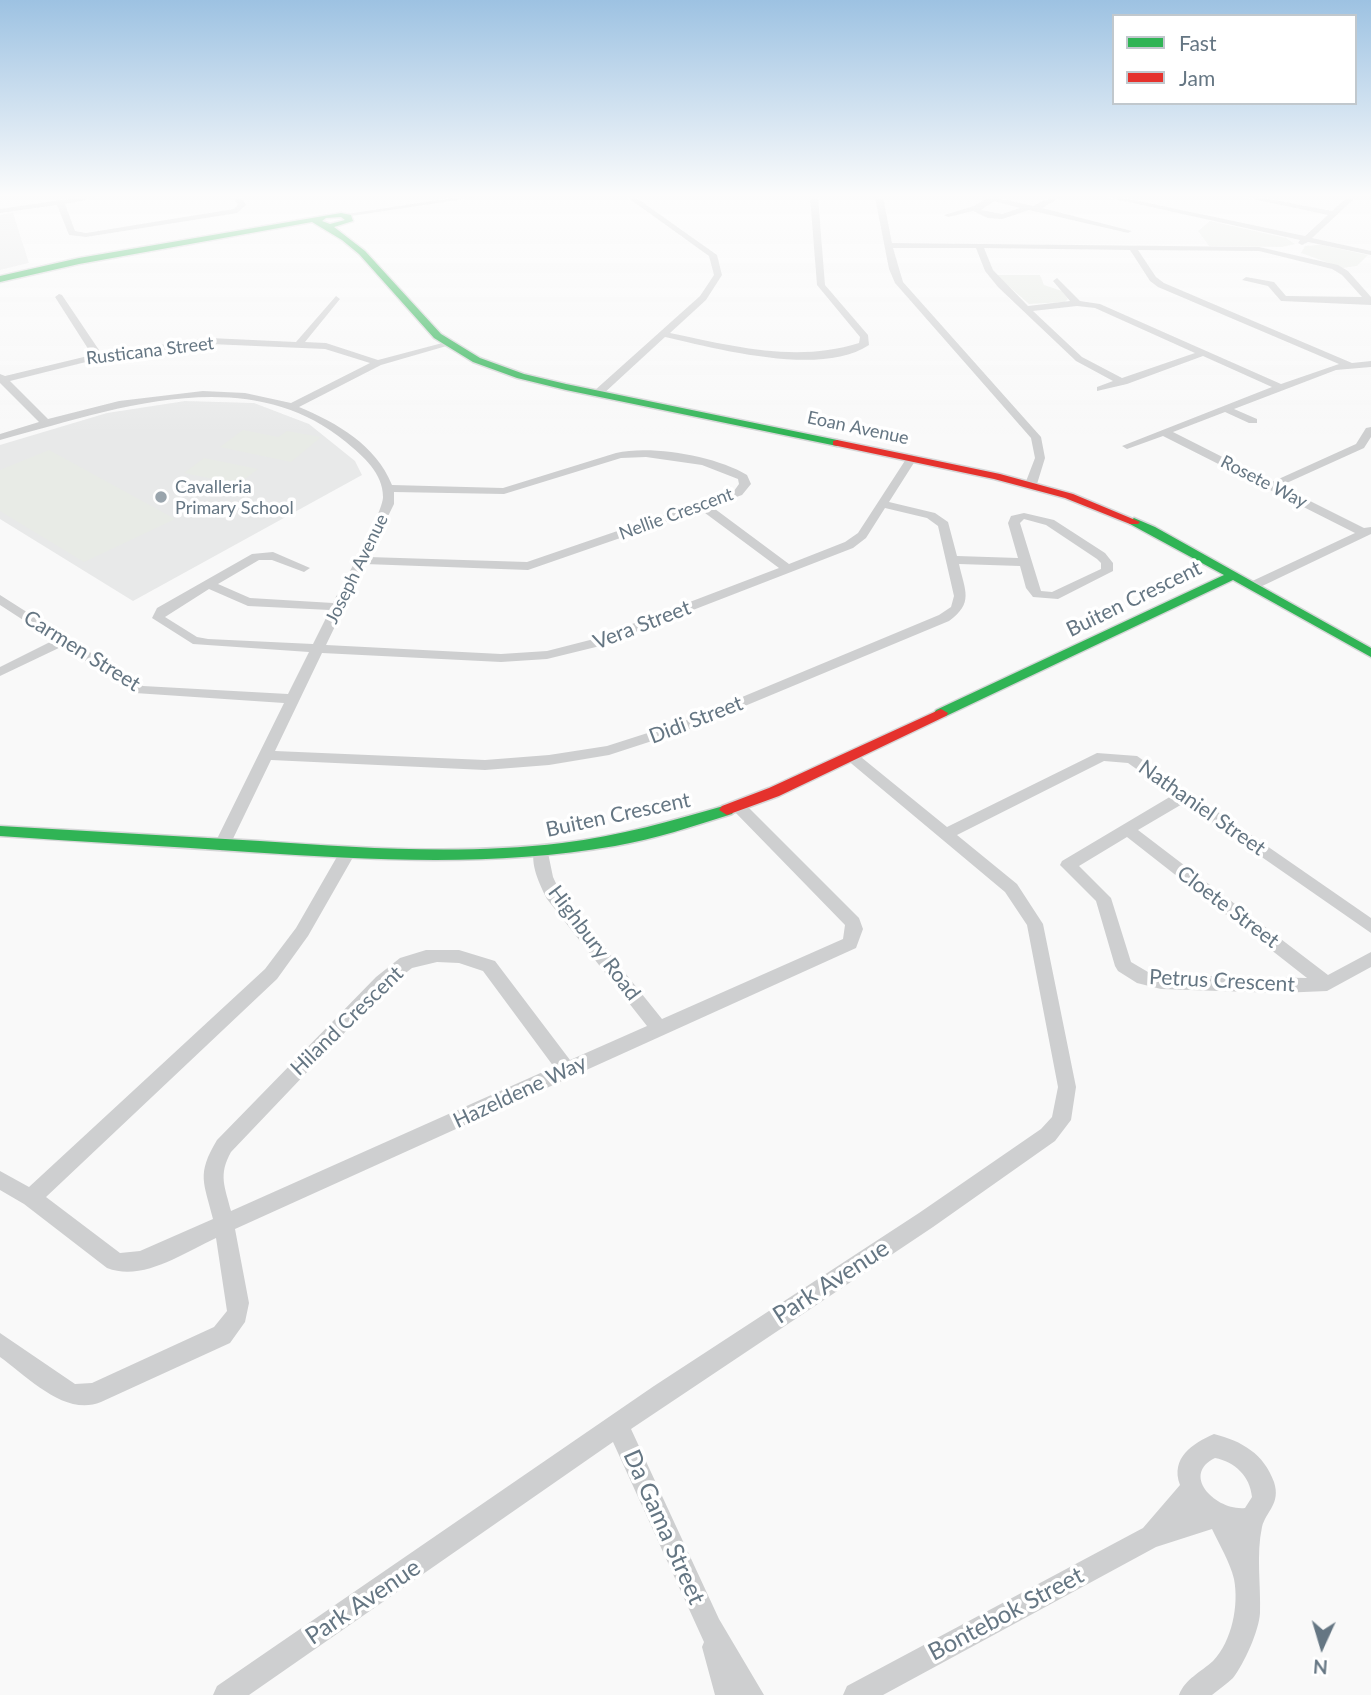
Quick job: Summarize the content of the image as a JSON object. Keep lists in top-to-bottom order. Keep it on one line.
{"streets":{"street":["Rusticana Street","Eoan Avenue","Rosete Way","Nellie Crescent","Joseph Avenue","Buiten Crescent","Vera Street","Carmen Street","Didi Street","Nathaniel Street","Cloete Street","Highbury Road","Petrus Crescent","Hiland Crescent","Hazeldene Way","Park Avenue","Da Gama Street","Bontebok Street"]},"crossings":[["Eoan Avenue","Buiten Crescent"],["Eoan Avenue","Vera Street"],["Nellie Crescent","Joseph Avenue"],["Joseph Avenue","Buiten Crescent"],["Joseph Avenue","Vera Street"],["Joseph Avenue","Carmen Street"],["Joseph Avenue","Didi Street"],["Buiten Crescent","Highbury Road"],["Buiten Crescent","Hazeldene Way"],["Buiten Crescent","Park Avenue"],["Vera Street","Didi Street"],["Nathaniel Street","Petrus Crescent"],["Nathaniel Street","Park Avenue"],["Cloete Street","Petrus Crescent"],["Highbury Road","Hazeldene Way"],["Hiland Crescent","Hazeldene Way"],["Park Avenue","Da Gama Street"]],"places":["Cavalleria Primary School"],"legend":["Fast","Jam"],"north":"bottom"}
